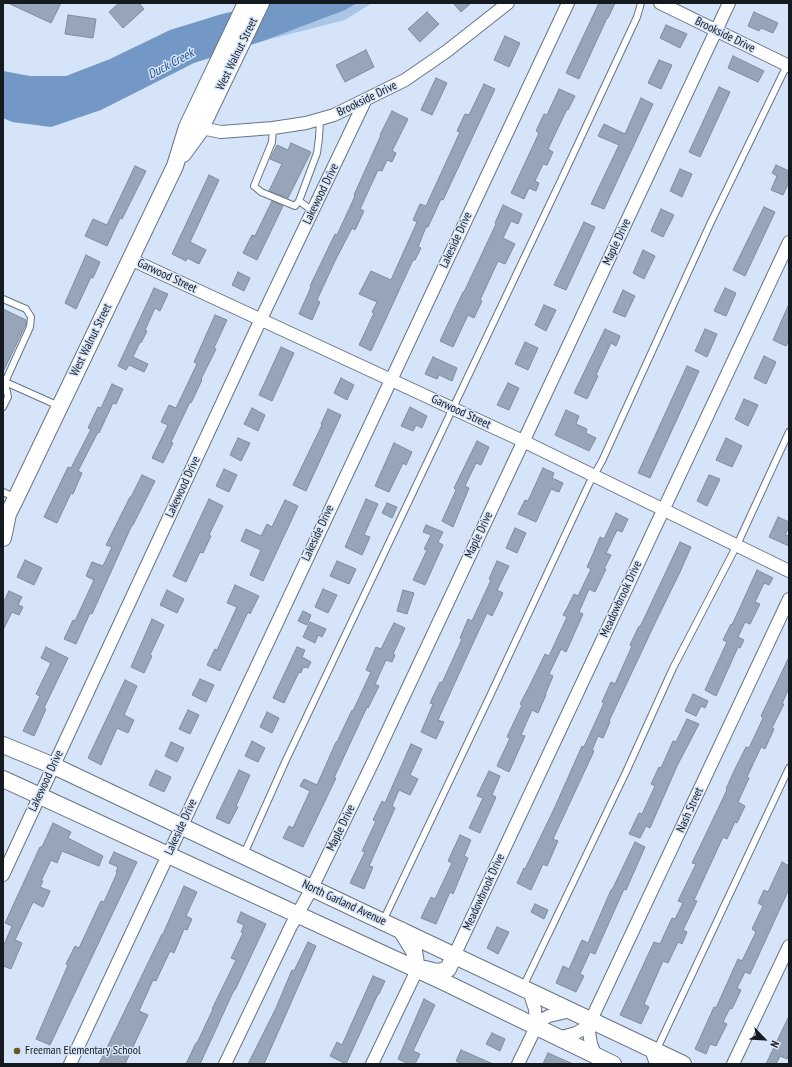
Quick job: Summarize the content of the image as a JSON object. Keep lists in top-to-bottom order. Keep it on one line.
{"streets":{"main road":["West Walnut Street","North Garland Avenue"],"street":["Brookside Drive","Lakewood Drive","Lakeside Drive","Maple Drive","Garwood Street","Meadowbrook Drive","Nash Street"]},"crossings":[["Brookside Drive","West Walnut Street"],["Brookside Drive","Lakewood Drive"],["Brookside Drive","Maple Drive"],["West Walnut Street","Garwood Street"],["Lakewood Drive","Garwood Street"],["Lakewood Drive","North Garland Avenue"],["Lakeside Drive","Garwood Street"],["Lakeside Drive","North Garland Avenue"],["Maple Drive","Garwood Street"],["Maple Drive","North Garland Avenue"],["Garwood Street","Meadowbrook Drive"],["Meadowbrook Drive","North Garland Avenue"],["Nash Street","North Garland Avenue"]],"water":["Duck Creek"],"places":["Freeman Elementary School"],"north":"bottom right"}
